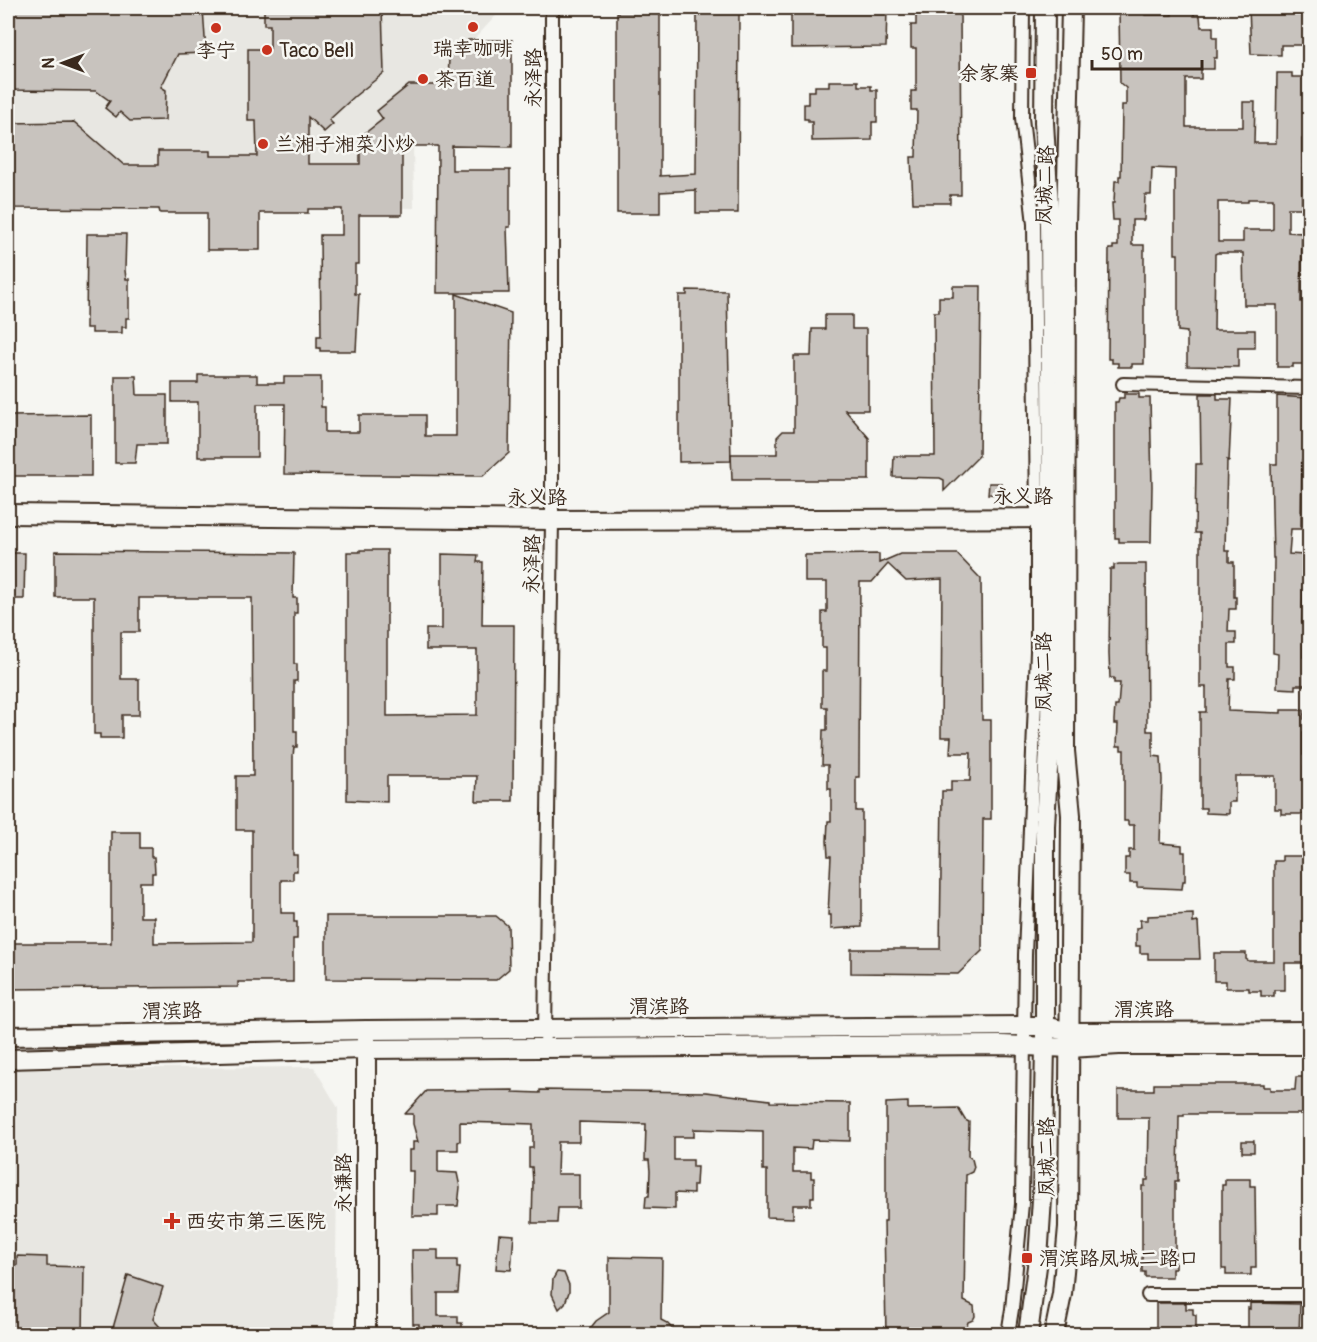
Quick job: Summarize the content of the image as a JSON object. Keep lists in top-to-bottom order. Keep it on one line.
{"streets":{"street":["永泽路","凤城二路","永义路","渭滨路","永谦路"]},"crossings":[["永泽路","永义路"],["永泽路","渭滨路"],["凤城二路","永义路"],["凤城二路","渭滨路"],["渭滨路","永谦路"]],"places":{"other":["瑞幸咖啡","李宁","Taco Bell","茶百道","兰湘子湘菜小炒"],"transit":["余家寨","渭滨路凤城二路口"],"health":["西安市第三医院"]},"scale_bar":"50 m","north":"left"}
